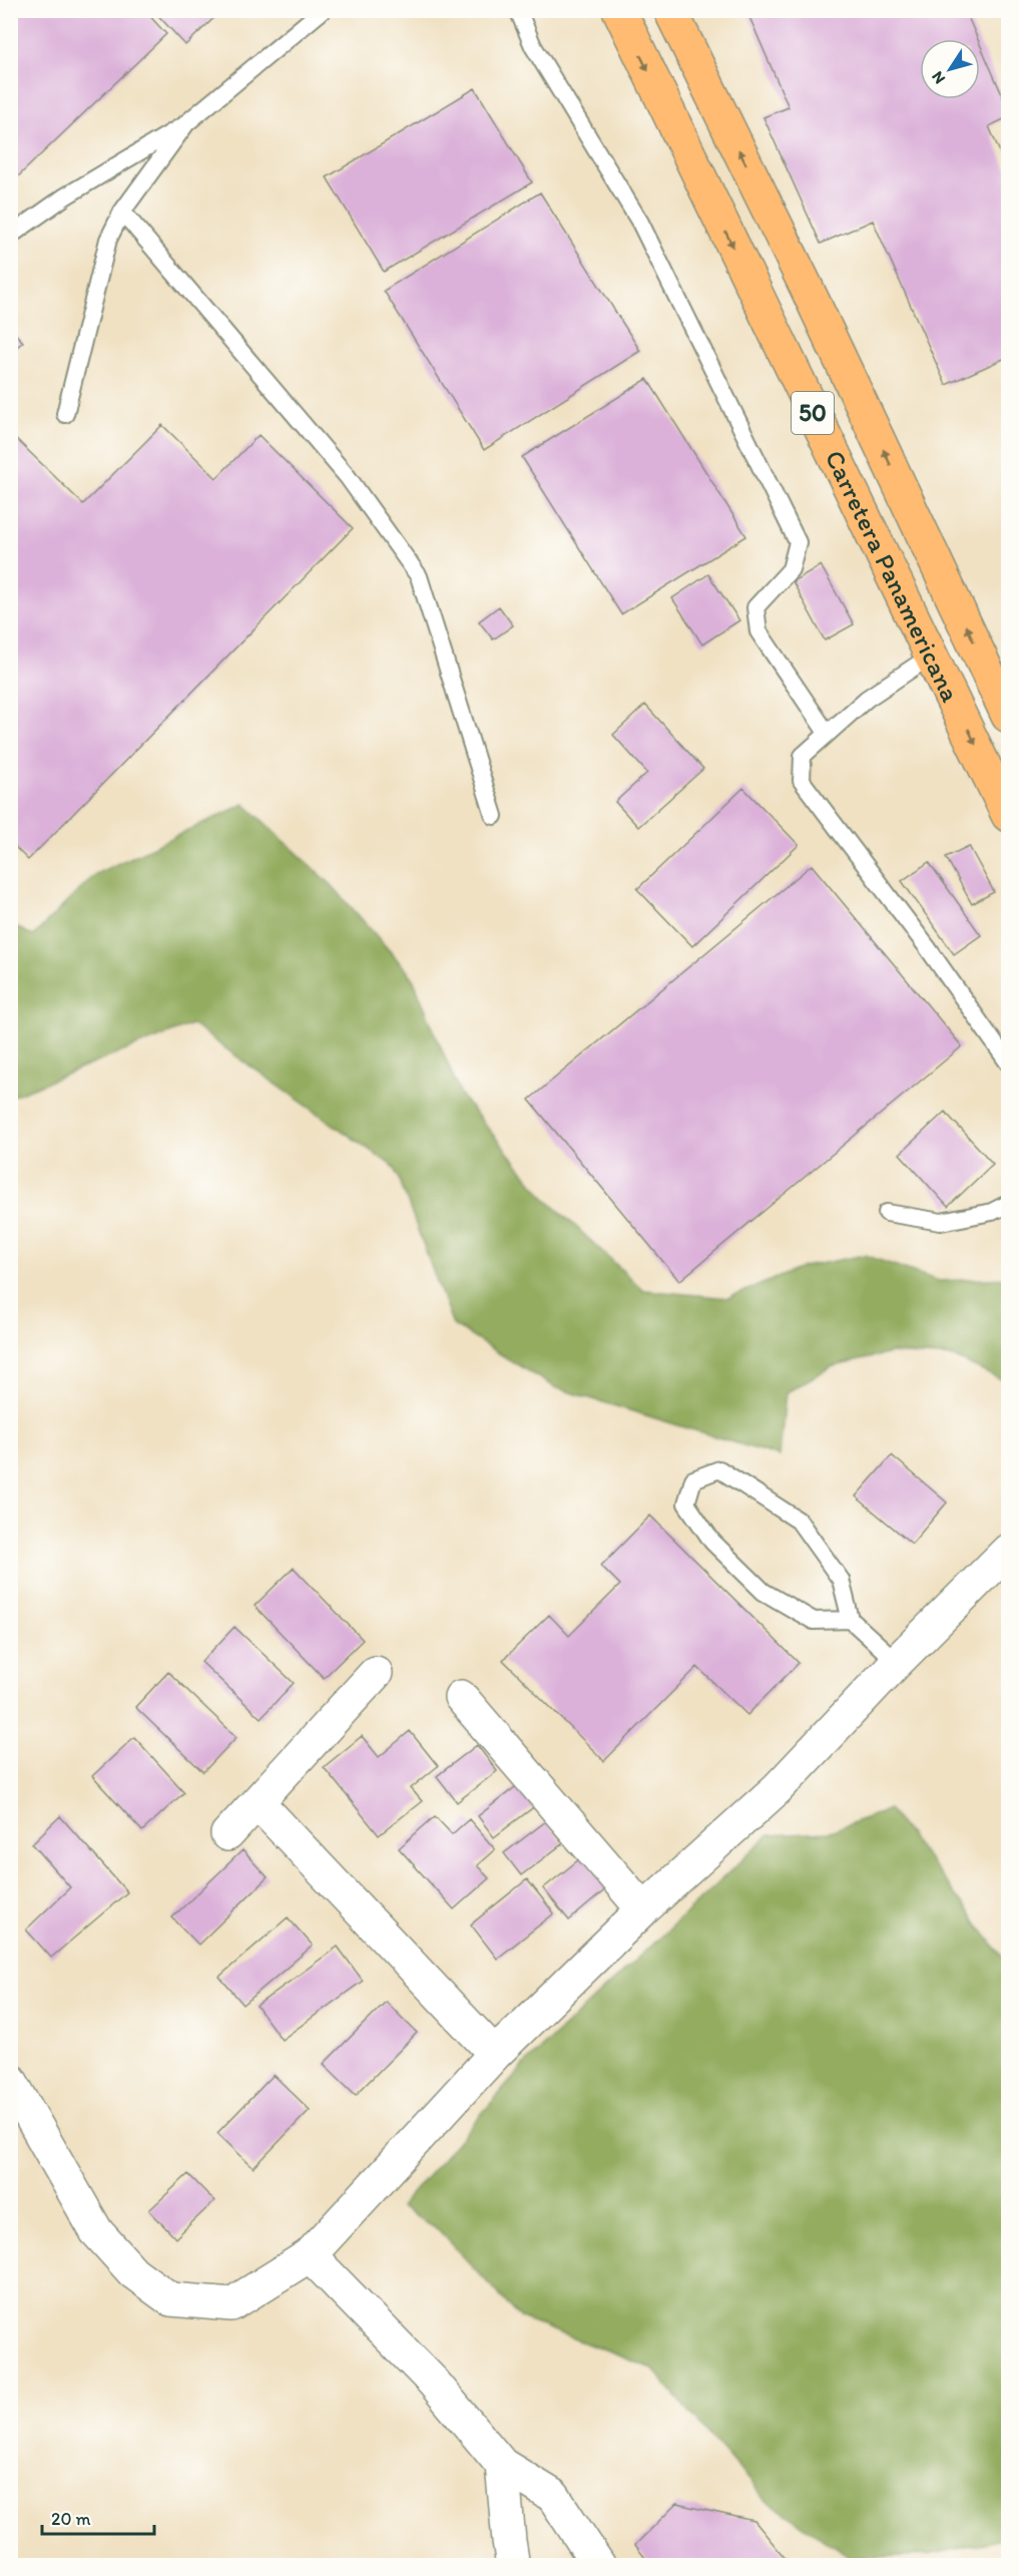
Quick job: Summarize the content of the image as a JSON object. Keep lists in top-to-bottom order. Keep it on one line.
{"streets":{"highway":["50","Carretera Panamericana"]},"scale_bar":"20 m","north":"bottom left"}
